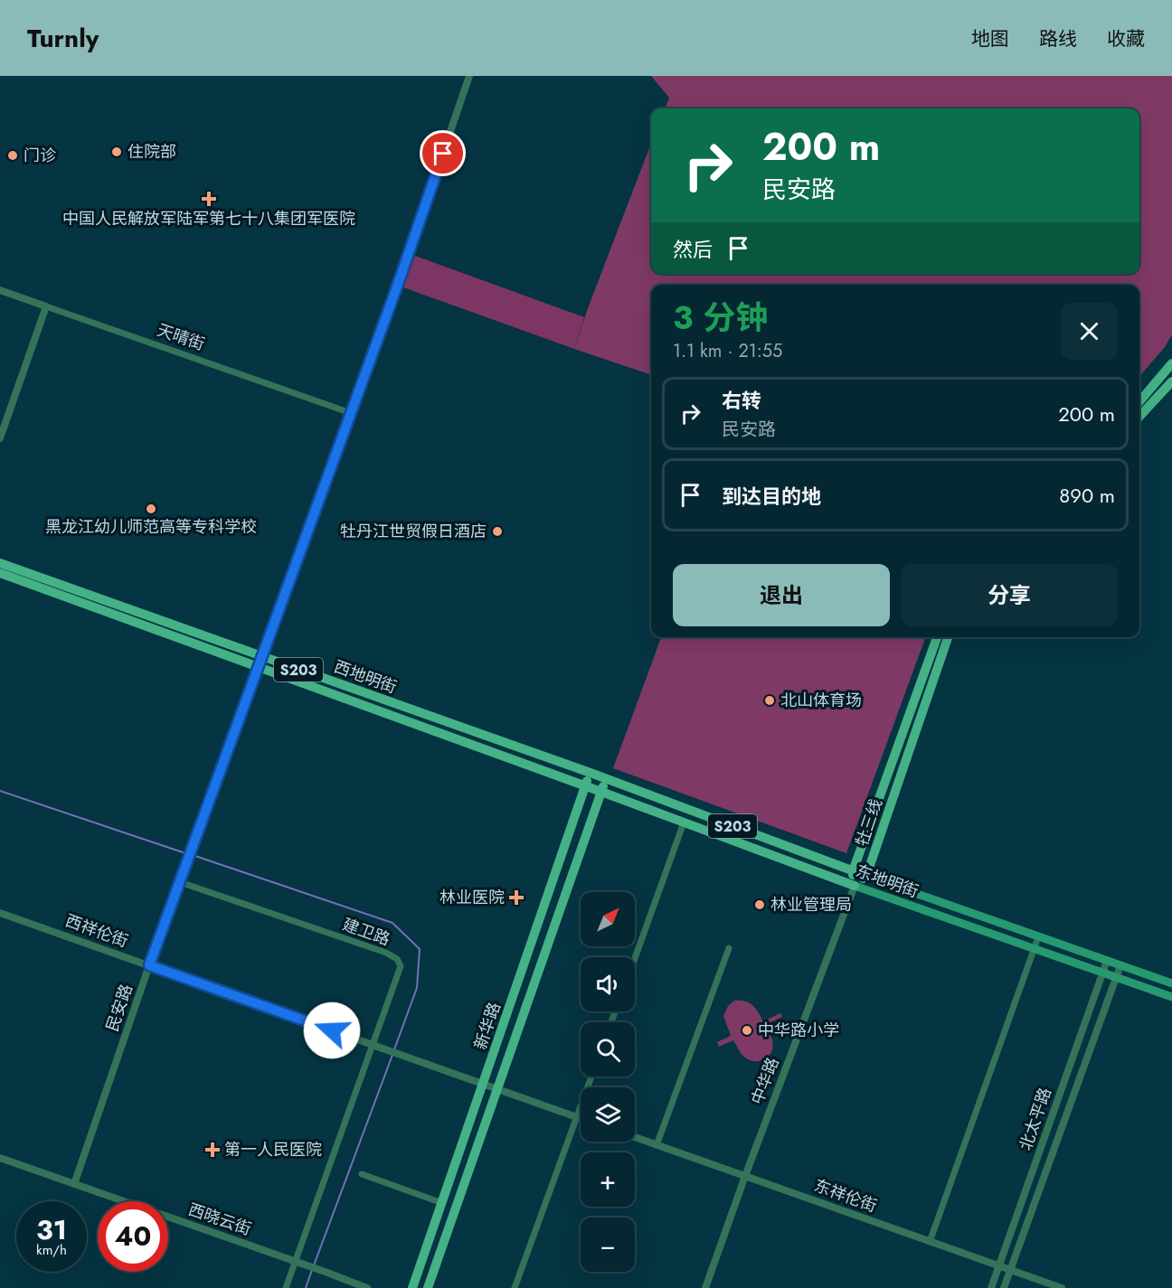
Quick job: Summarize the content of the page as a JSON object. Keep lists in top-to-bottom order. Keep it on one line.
{"streets":{"main road":["S203","西地明街","牡三线","东地明街","新华路"],"street":["天晴街","西祥伦街","建卫路","民安路","中华路","北太平路","东祥伦街","西晓云街"]},"crossings":[["天晴街","民安路"],["西地明街","东地明街"],["西地明街","民安路"],["西地明街","新华路"],["牡三线","东地明街"],["牡三线","中华路"],["东地明街","新华路"],["东地明街","中华路"],["东地明街","北太平路"],["西祥伦街","建卫路"],["西祥伦街","民安路"],["西祥伦街","新华路"],["建卫路","民安路"],["建卫路","西晓云街"],["民安路","西晓云街"],["中华路","东祥伦街"],["北太平路","东祥伦街"]],"places":{"other":["住院部","门诊","黑龙江幼儿师范高等专科学校","牡丹江世贸假日酒店","北山体育场","林业管理局","中华路小学"],"health":["中国人民解放军陆军第七十八集团军医院","林业医院","第一人民医院"]},"north":"top right","page":{"header":"Turnly","nav":["地图","路线","收藏"],"turn":["200 m","民安路"],"then":"然后","heading":["3 分钟","1.1 km · 21:55"],"list":[{"name":"右转","note":"民安路","value":"200 m"},{"name":"到达目的地","value":"890 m"}],"buttons":["退出","分享"],"map_buttons":["+","−"],"speed":"31 km/h","limit":"40"}}
